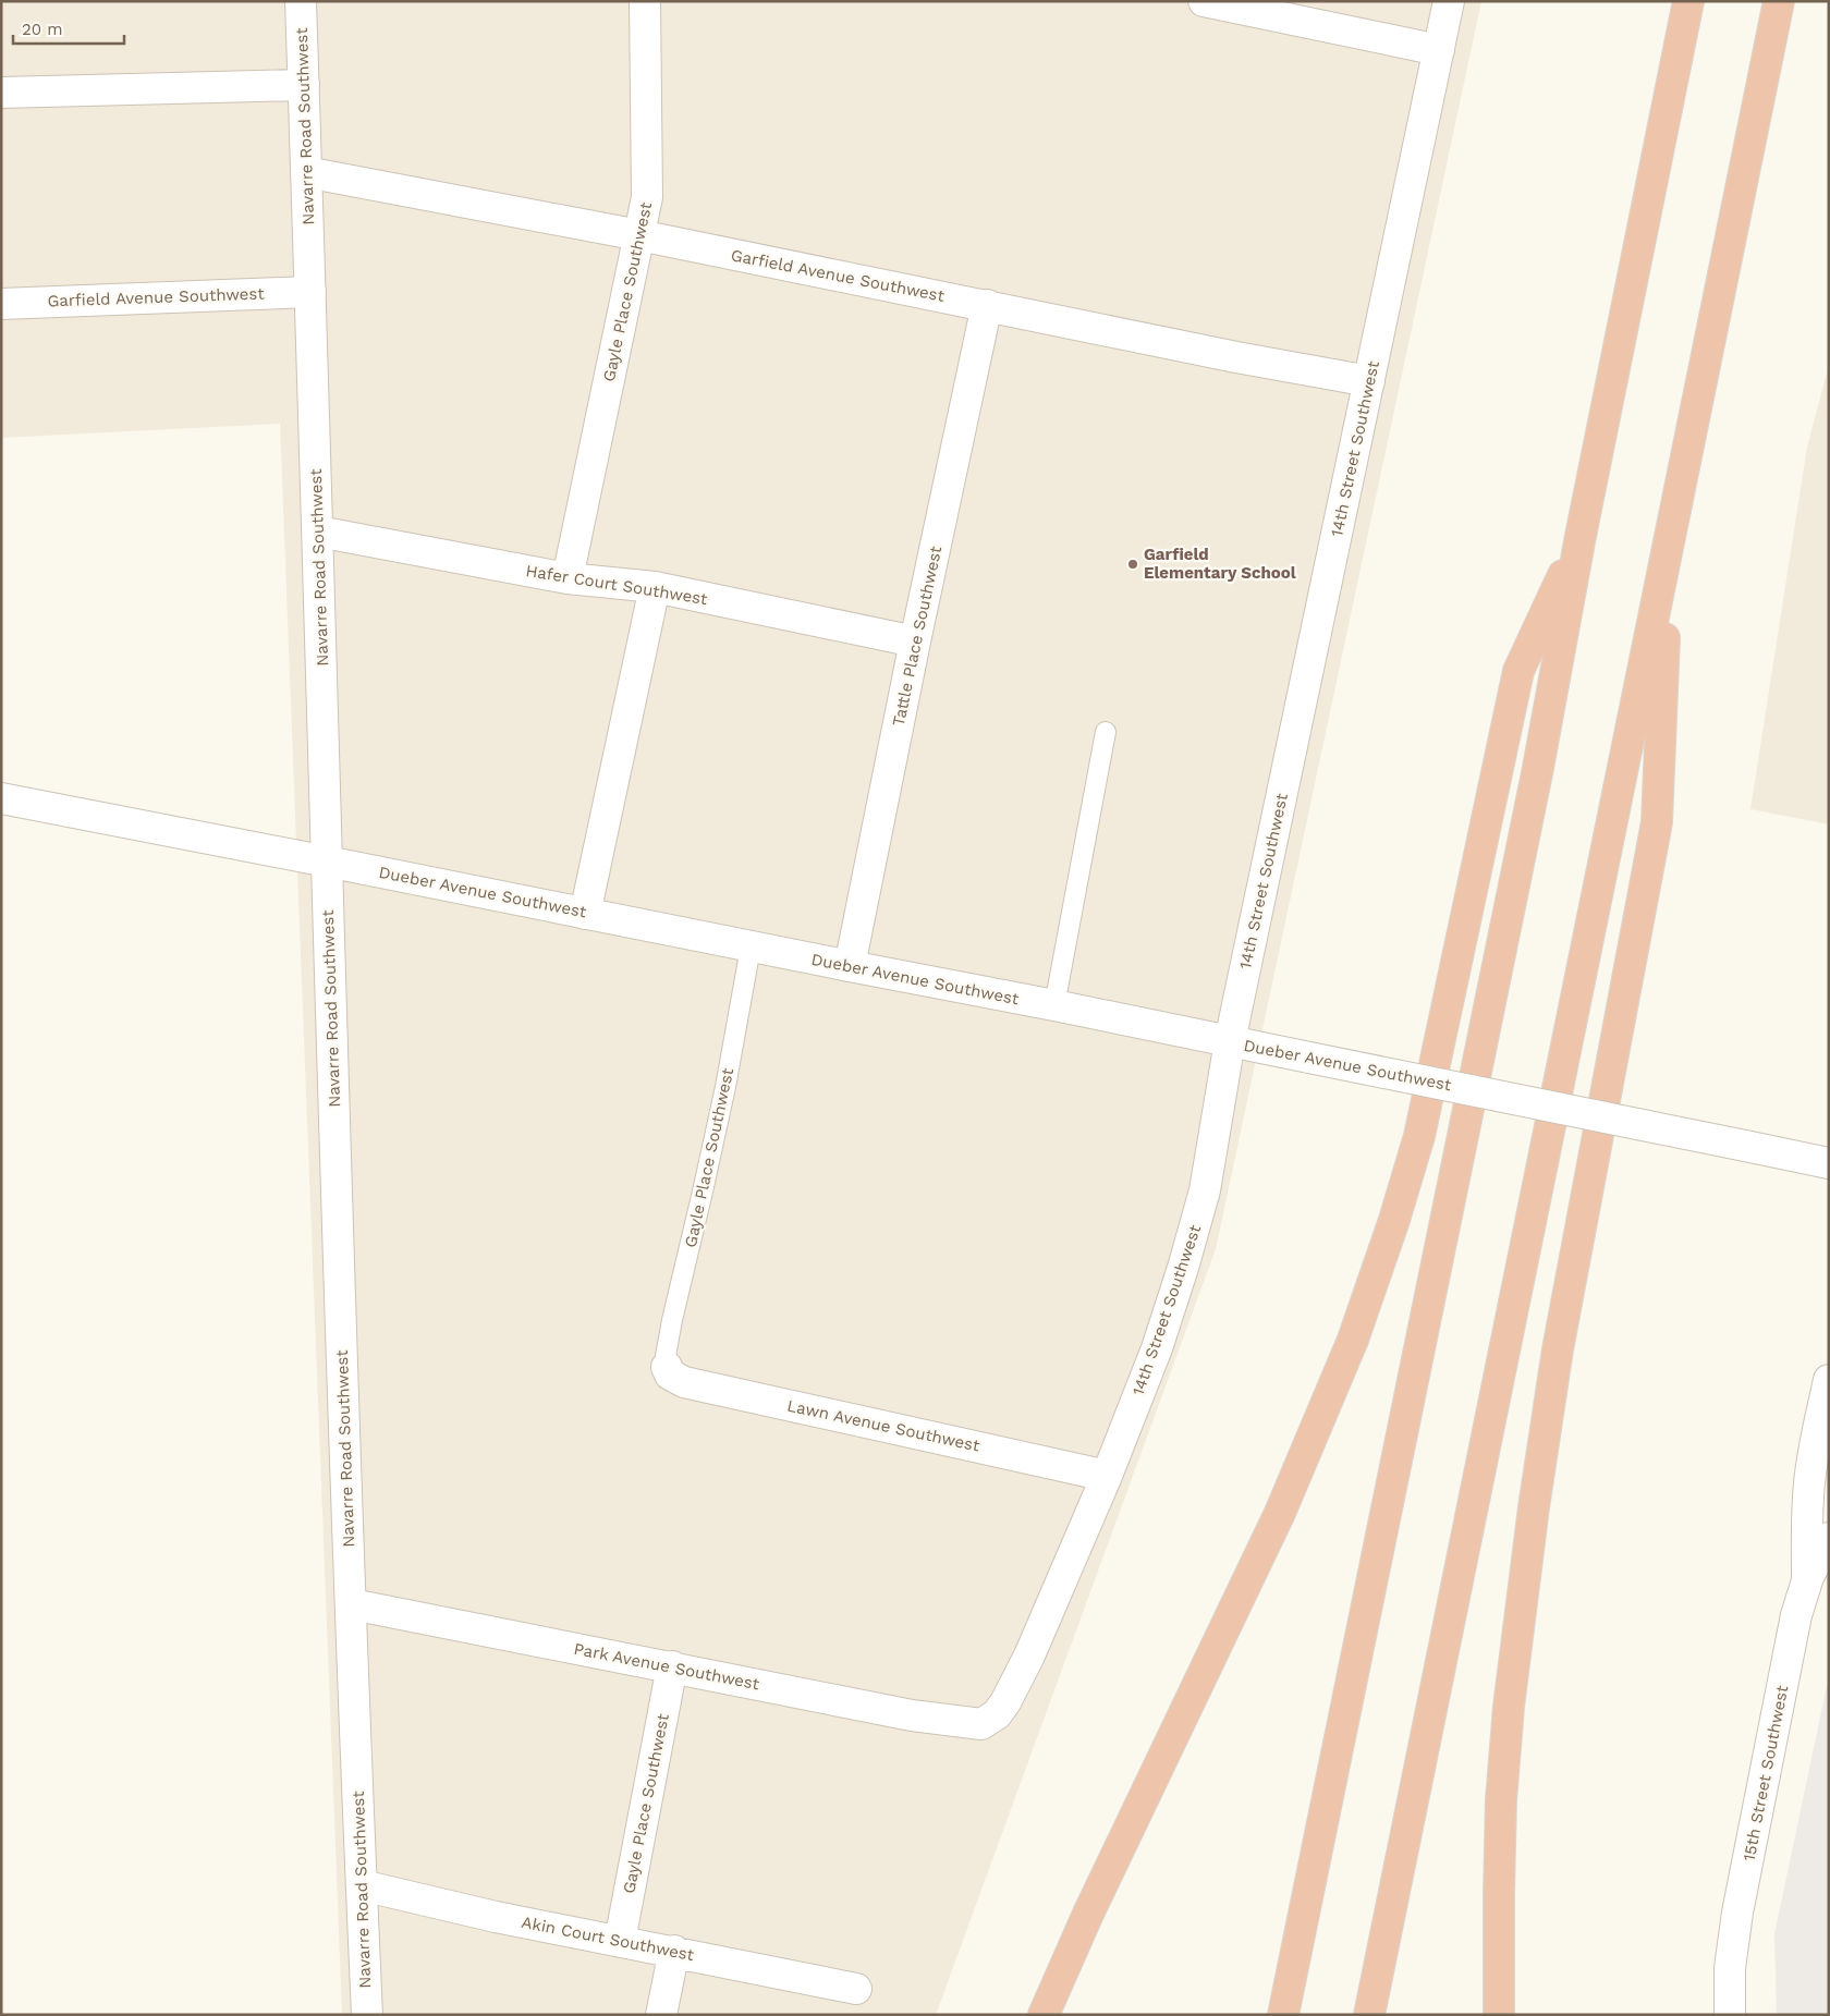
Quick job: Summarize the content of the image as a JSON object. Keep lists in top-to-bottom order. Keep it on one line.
{"streets":{"street":["Navarre Road Southwest","Garfield Avenue Southwest","Gayle Place Southwest","14th Street Southwest","Hafer Court Southwest","Tattle Place Southwest","Dueber Avenue Southwest","Lawn Avenue Southwest","Park Avenue Southwest","15th Street Southwest","Akin Court Southwest"]},"crossings":[["Navarre Road Southwest","Garfield Avenue Southwest"],["Navarre Road Southwest","Hafer Court Southwest"],["Navarre Road Southwest","Dueber Avenue Southwest"],["Navarre Road Southwest","Park Avenue Southwest"],["Navarre Road Southwest","Akin Court Southwest"],["Garfield Avenue Southwest","Gayle Place Southwest"],["Garfield Avenue Southwest","14th Street Southwest"],["Garfield Avenue Southwest","Tattle Place Southwest"],["Gayle Place Southwest","Hafer Court Southwest"],["Gayle Place Southwest","Dueber Avenue Southwest"],["Gayle Place Southwest","Lawn Avenue Southwest"],["Gayle Place Southwest","Park Avenue Southwest"],["Gayle Place Southwest","Akin Court Southwest"],["14th Street Southwest","Dueber Avenue Southwest"],["14th Street Southwest","Lawn Avenue Southwest"],["14th Street Southwest","Park Avenue Southwest"],["Hafer Court Southwest","Tattle Place Southwest"],["Tattle Place Southwest","Dueber Avenue Southwest"]],"places":["Garfield Elementary School"],"scale_bar":"20 m"}
